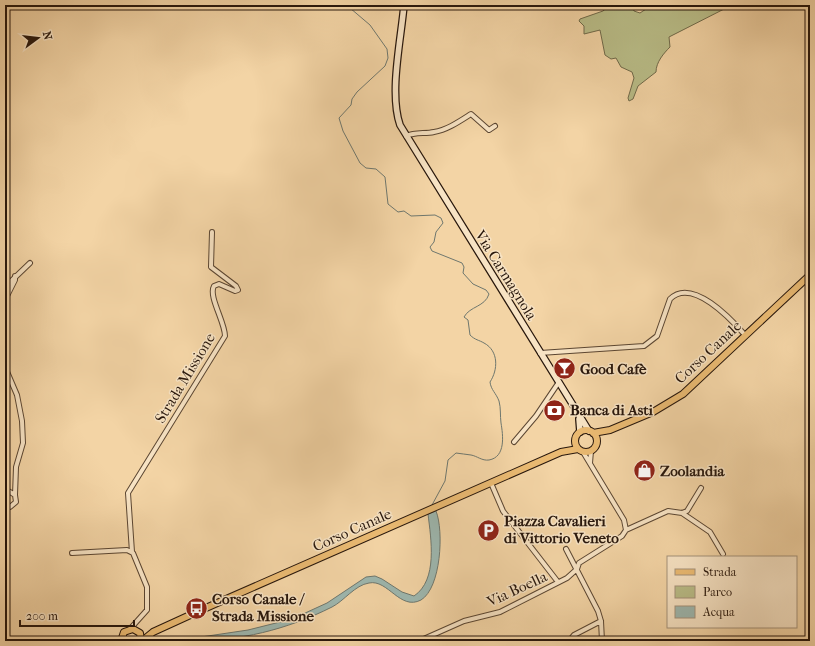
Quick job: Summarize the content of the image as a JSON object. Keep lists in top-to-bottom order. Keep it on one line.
{"streets":{"main road":["Via Carmagnola","Corso Canale"],"street":["Strada Missione","Via Boella"]},"crossings":[["Via Carmagnola","Corso Canale"],["Corso Canale","Strada Missione"]],"places":{"bar":["Good Cafè"],"bank":["Banca di Asti"],"shop":["Zoolandia"],"parking":["Piazza Cavalieri di Vittorio Veneto"],"bus stop":["Corso Canale / Strada Missione"]},"legend":["Strada","Parco","Acqua"],"scale_bar":"200 m","north":"right"}
